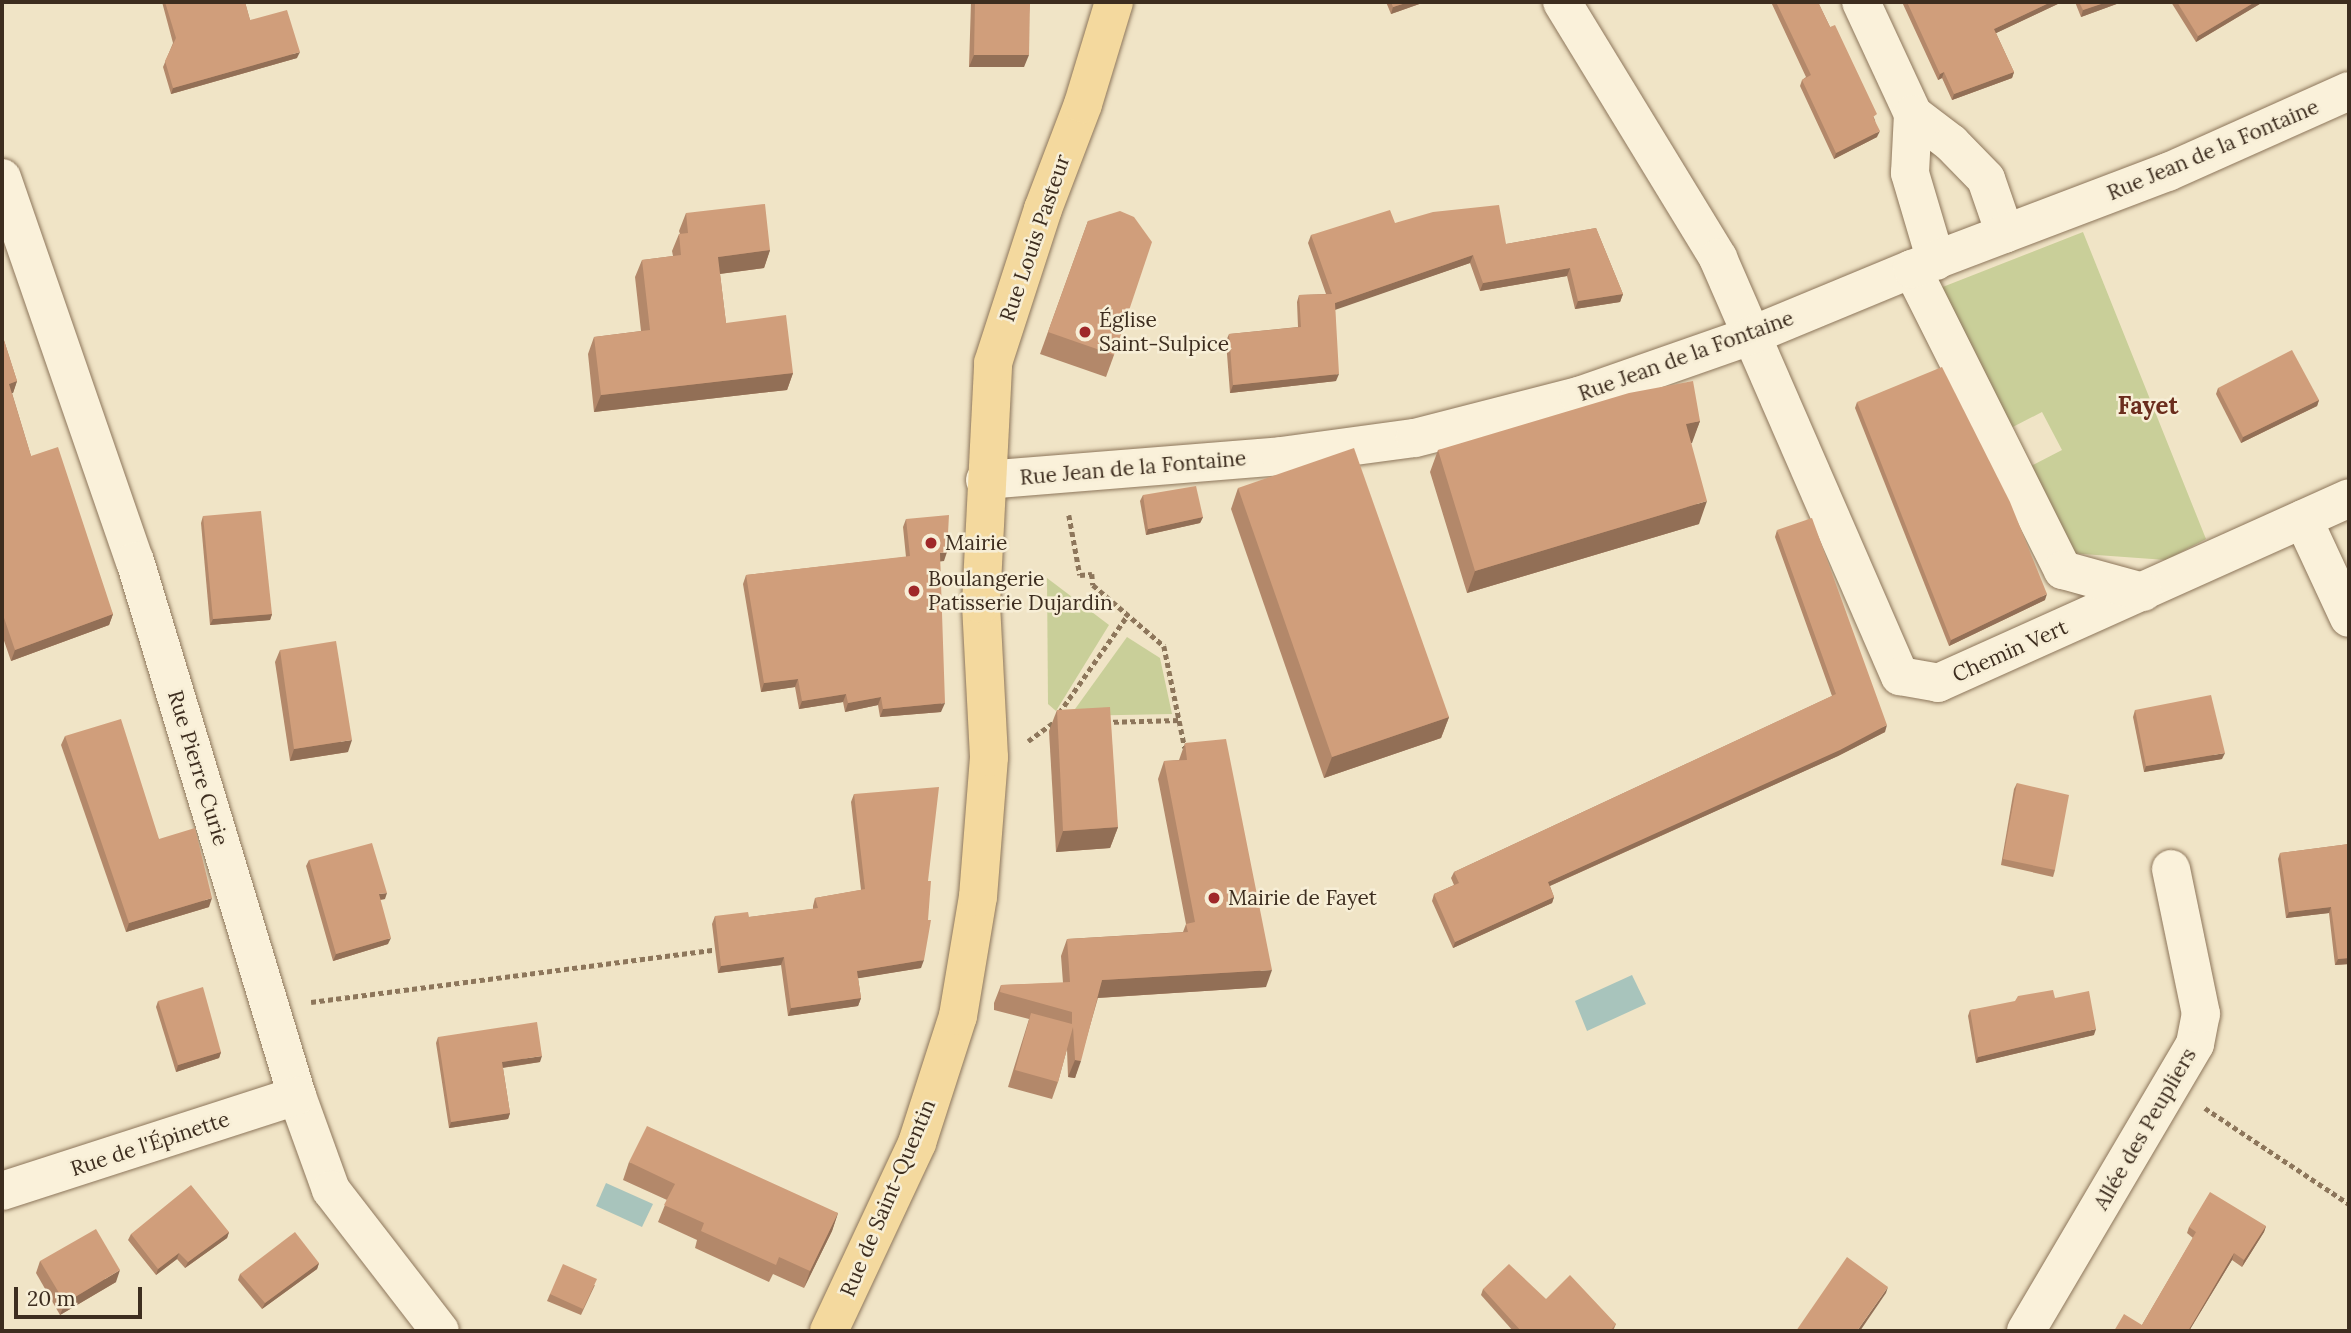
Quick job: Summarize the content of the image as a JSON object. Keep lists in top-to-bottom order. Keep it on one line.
{"streets":{"main road":["Rue Louis Pasteur","Rue de Saint-Quentin"],"street":["Rue Jean de la Fontaine","Chemin Vert","Rue Pierre Curie","Allée des Peupliers","Rue de l'Épinette"]},"crossings":[["Rue Jean de la Fontaine","Rue Louis Pasteur"],["Rue Jean de la Fontaine","Chemin Vert"],["Rue Jean de la Fontaine","Rue de Saint-Quentin"],["Rue Louis Pasteur","Rue de Saint-Quentin"],["Rue Pierre Curie","Rue de l'Épinette"]],"districts":["Fayet"],"places":["Église Saint-Sulpice","Mairie","Boulangerie Patisserie Dujardin","Mairie de Fayet"],"scale_bar":"20 m"}
